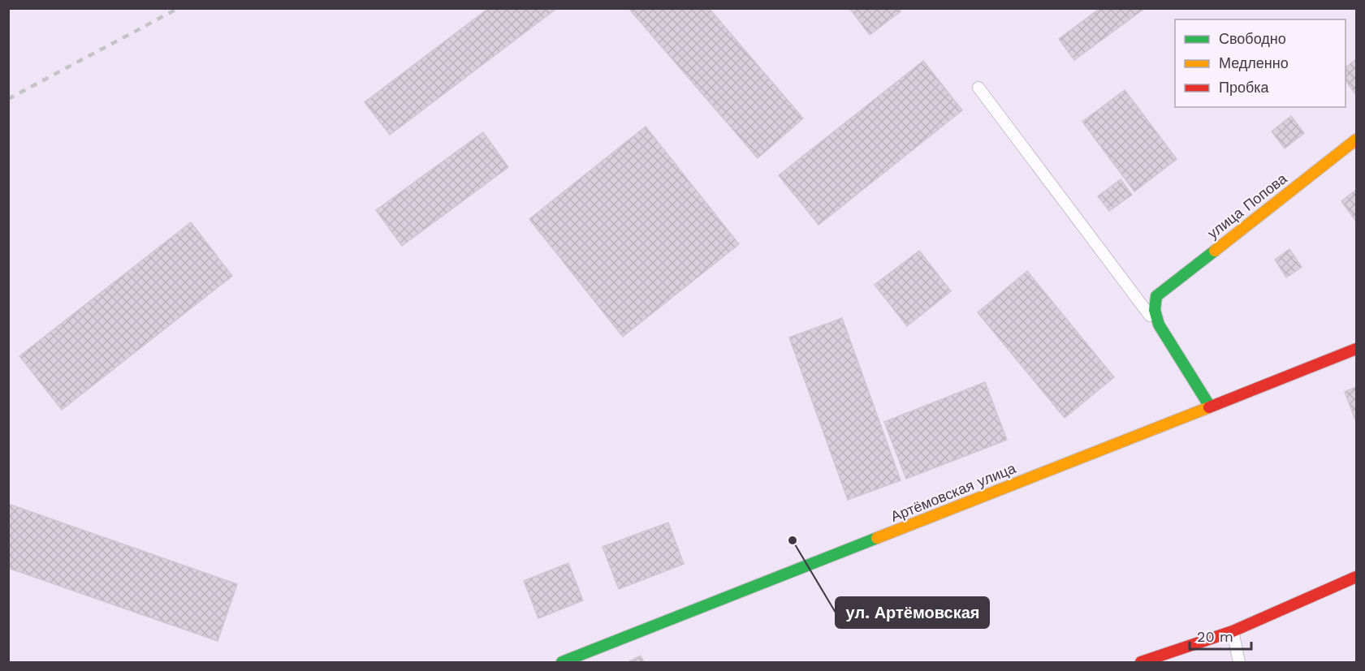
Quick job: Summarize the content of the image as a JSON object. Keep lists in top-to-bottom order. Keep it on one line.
{"streets":{"street":["улица Попова","Артёмовская улица"]},"places":["ул. Артёмовская"],"legend":["Свободно","Медленно","Пробка"],"scale_bar":"20 m"}
